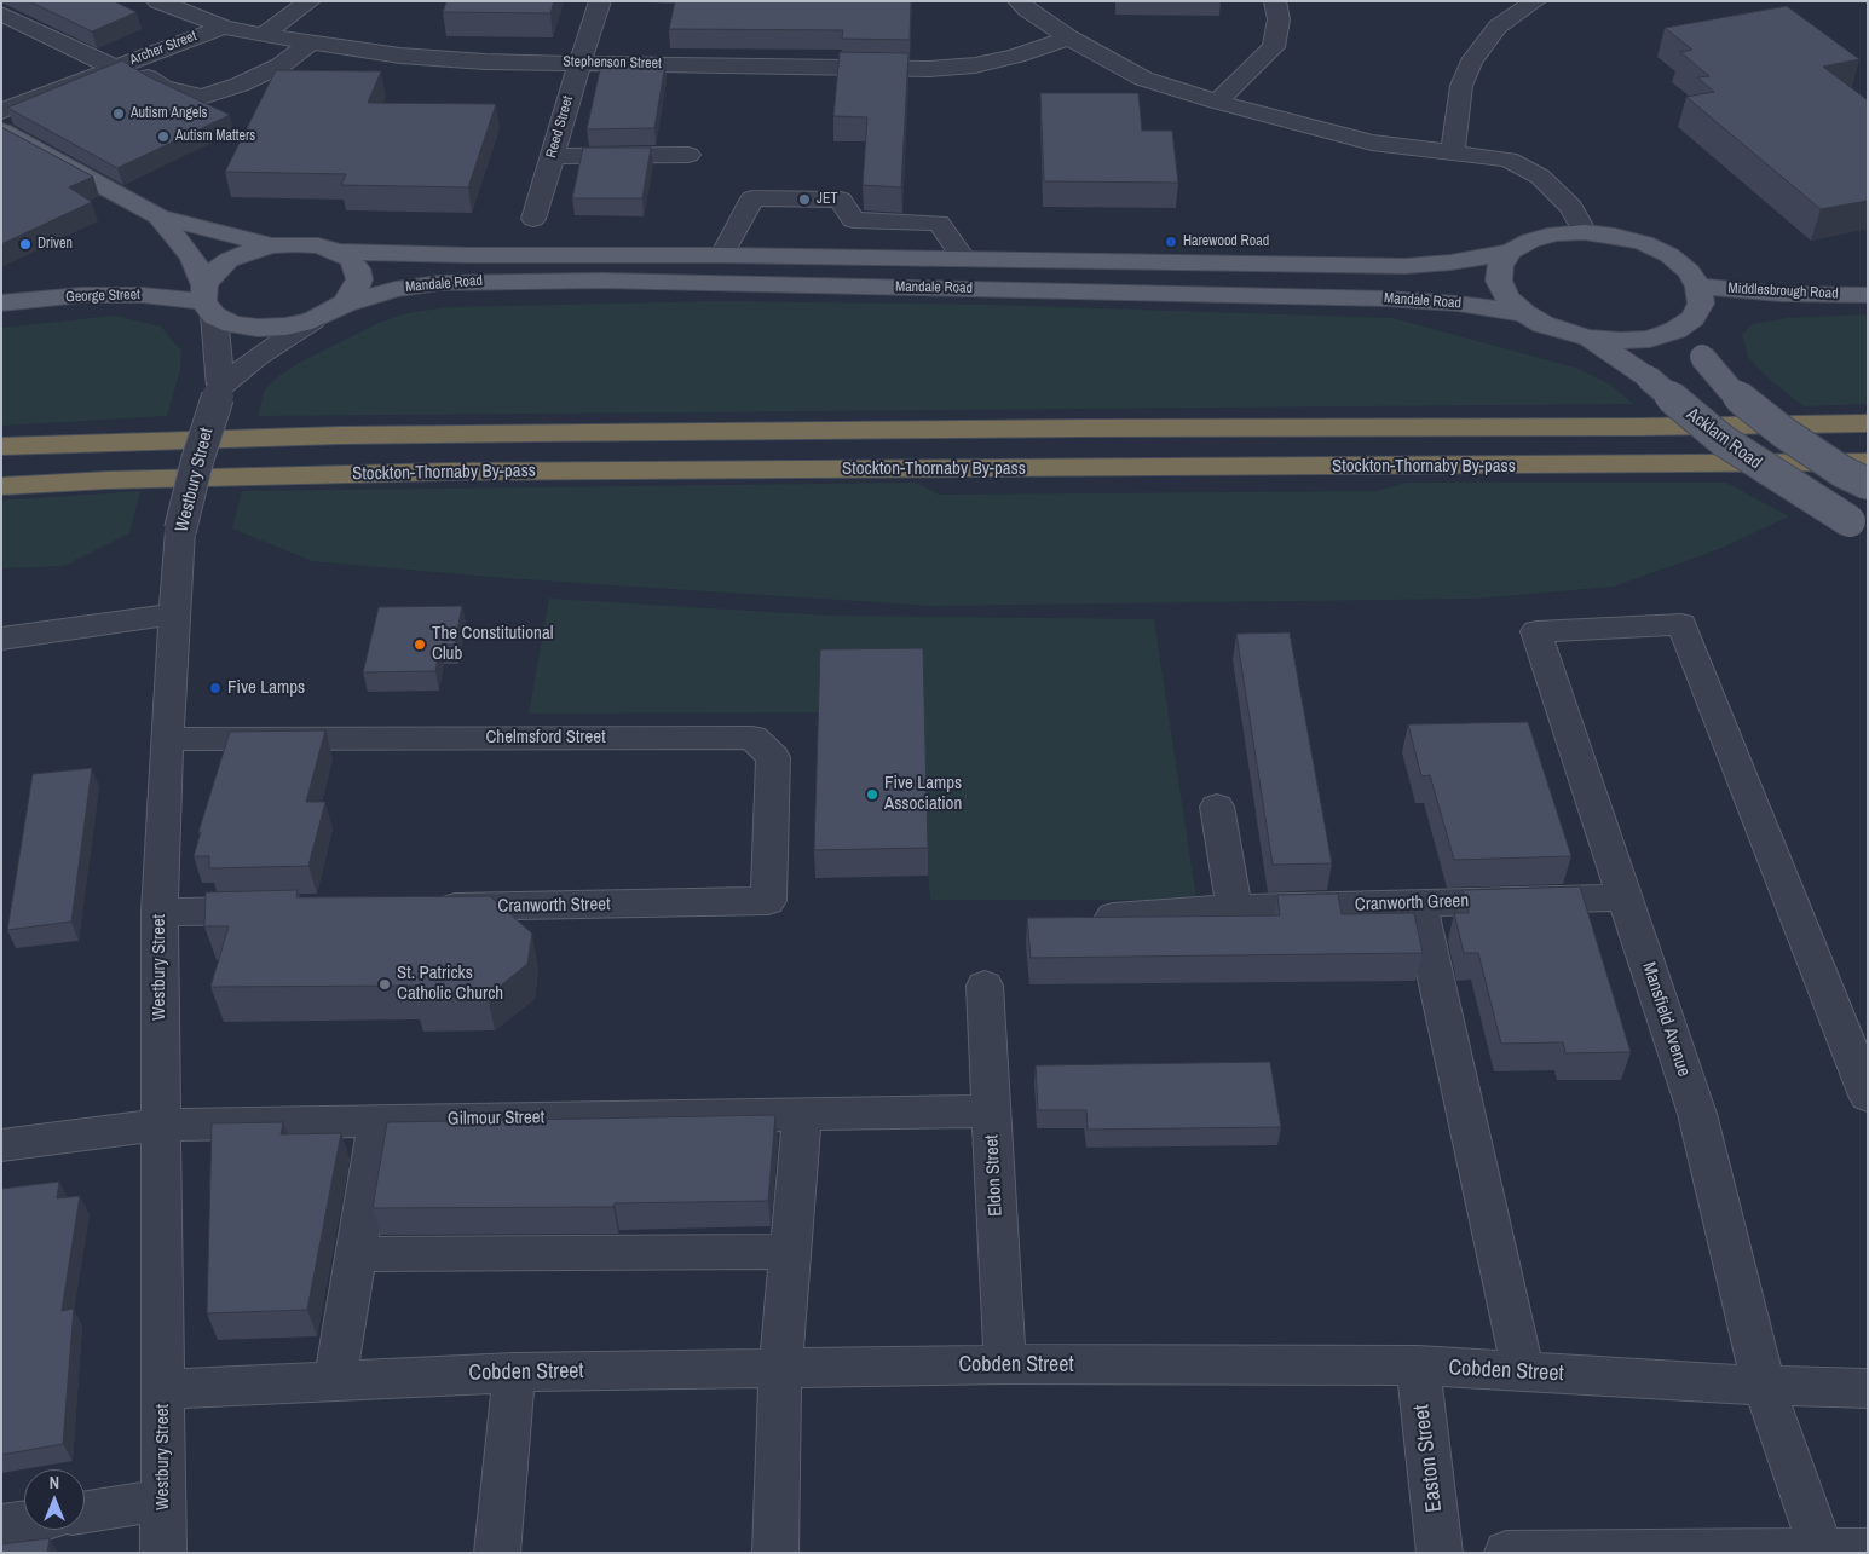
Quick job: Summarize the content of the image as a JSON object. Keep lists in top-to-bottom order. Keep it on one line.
{"streets":{"highway":["Stockton-Thornaby By-pass"],"main road":["Mandale Road","Middlesbrough Road","George Street","Acklam Road"],"street":["Archer Street","Stephenson Street","Reed Street","Westbury Street","Chelmsford Street","Cranworth Green","Cranworth Street","Mansfield Avenue","Gilmour Street","Eldon Street","Cobden Street","Easton Street"]},"crossings":[["Archer Street","Stephenson Street"],["Stephenson Street","Reed Street"],["Mandale Road","Middlesbrough Road"],["Mandale Road","George Street"],["Mandale Road","Westbury Street"],["George Street","Westbury Street"],["Westbury Street","Chelmsford Street"],["Westbury Street","Gilmour Street"],["Westbury Street","Cobden Street"],["Chelmsford Street","Cranworth Street"],["Cranworth Green","Mansfield Avenue"],["Mansfield Avenue","Cobden Street"],["Gilmour Street","Eldon Street"],["Eldon Street","Cobden Street"],["Cobden Street","Easton Street"]],"places":["Autism Angels","Autism Matters","JET","Harewood Road","Driven","The Constitutional Club","Five Lamps","Five Lamps Association","St. Patricks Catholic Church"],"north":"top"}
